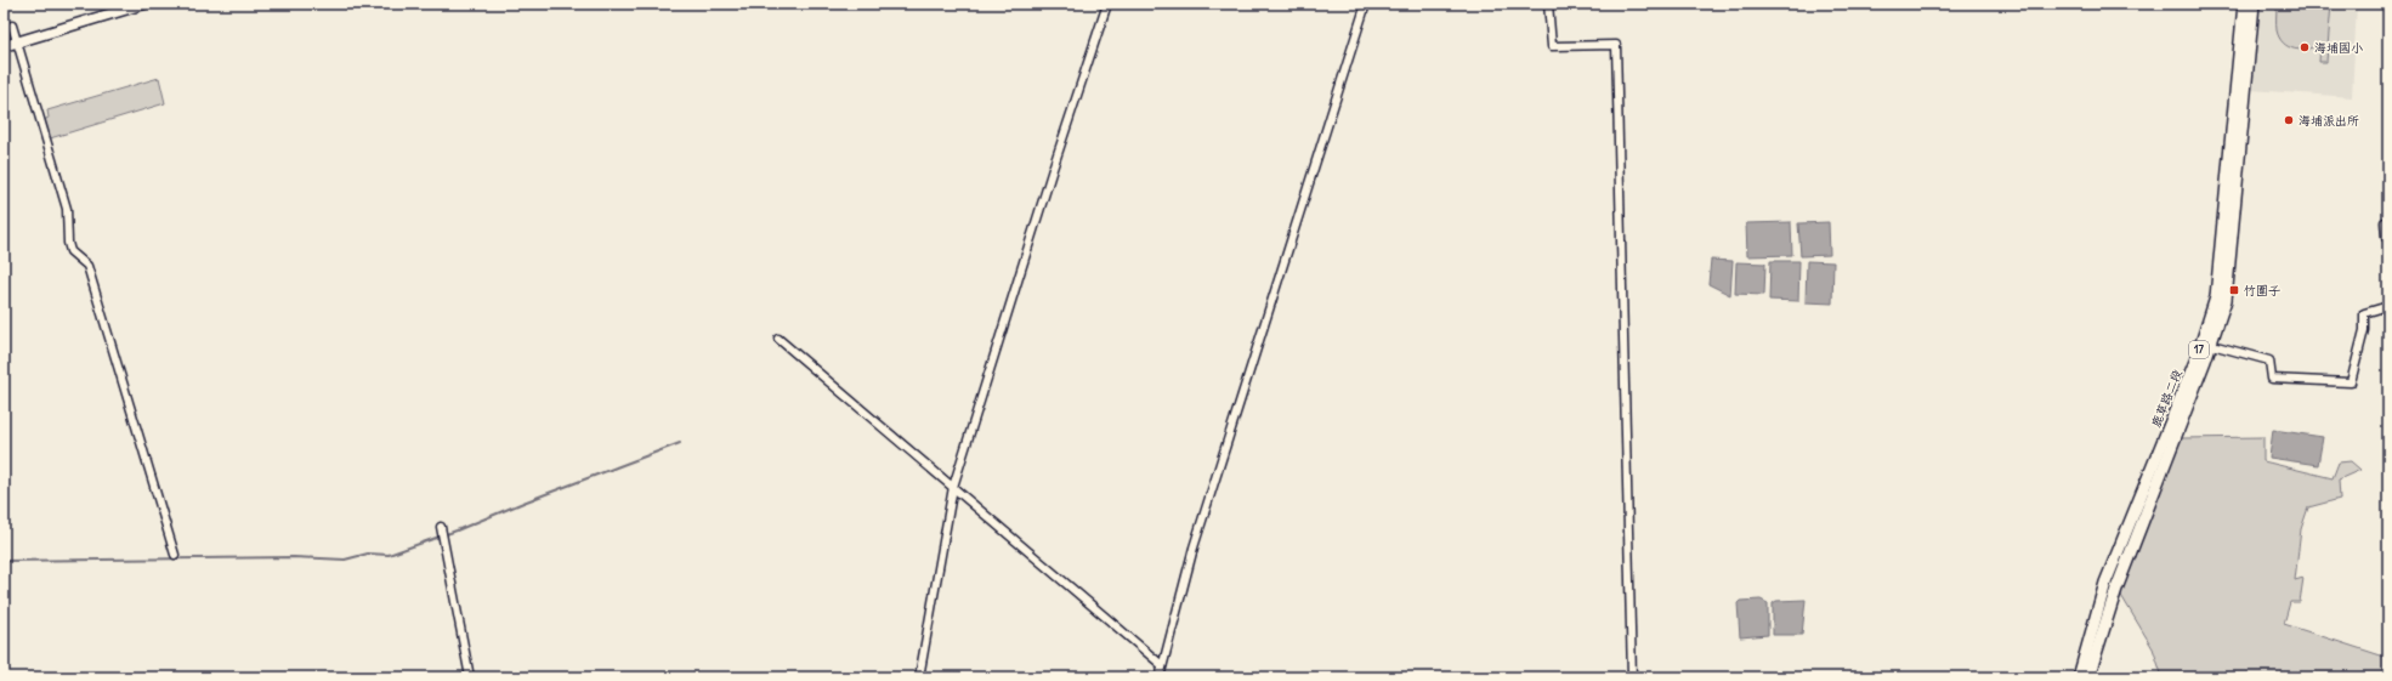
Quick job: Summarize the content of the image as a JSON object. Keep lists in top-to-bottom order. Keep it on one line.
{"streets":{"main road":["17","鹿草路二段"]},"places":{"other":["海埔國小","海埔派出所"],"transit":["竹圍子"]}}
